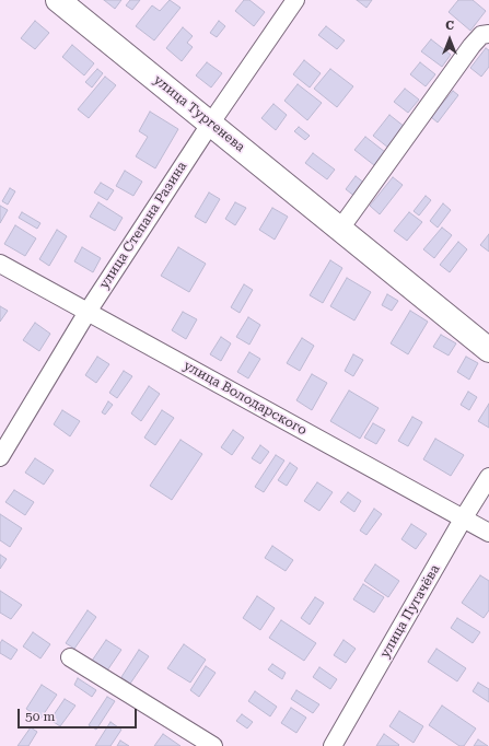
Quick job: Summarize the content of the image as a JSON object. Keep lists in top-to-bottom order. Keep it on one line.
{"streets":{"main road":["улица Тургенева"],"street":["улица Степана Разина","улица Володарского","улица Пугачёва"]},"crossings":[["улица Тургенева","улица Степана Разина"],["улица Степана Разина","улица Володарского"],["улица Володарского","улица Пугачёва"]],"scale_bar":"50 m","north":"top"}
